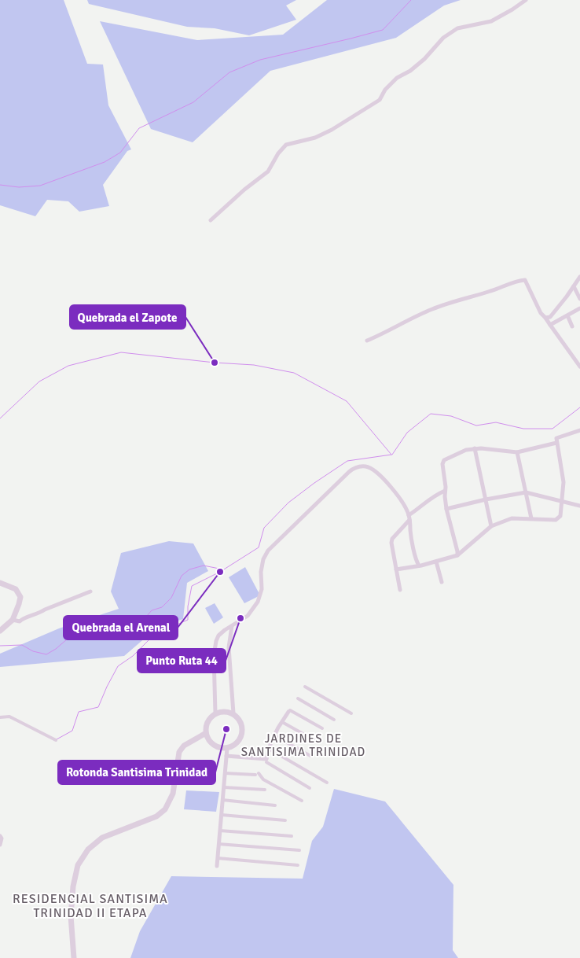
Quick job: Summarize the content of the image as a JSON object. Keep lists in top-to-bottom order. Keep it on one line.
{"districts":["JARDINES DE SANTISIMA TRINIDAD","RESIDENCIAL SANTISIMA TRINIDAD II ETAPA"],"places":["Quebrada el Zapote","Quebrada el Arenal","Punto Ruta 44","Rotonda Santisima Trinidad"]}
